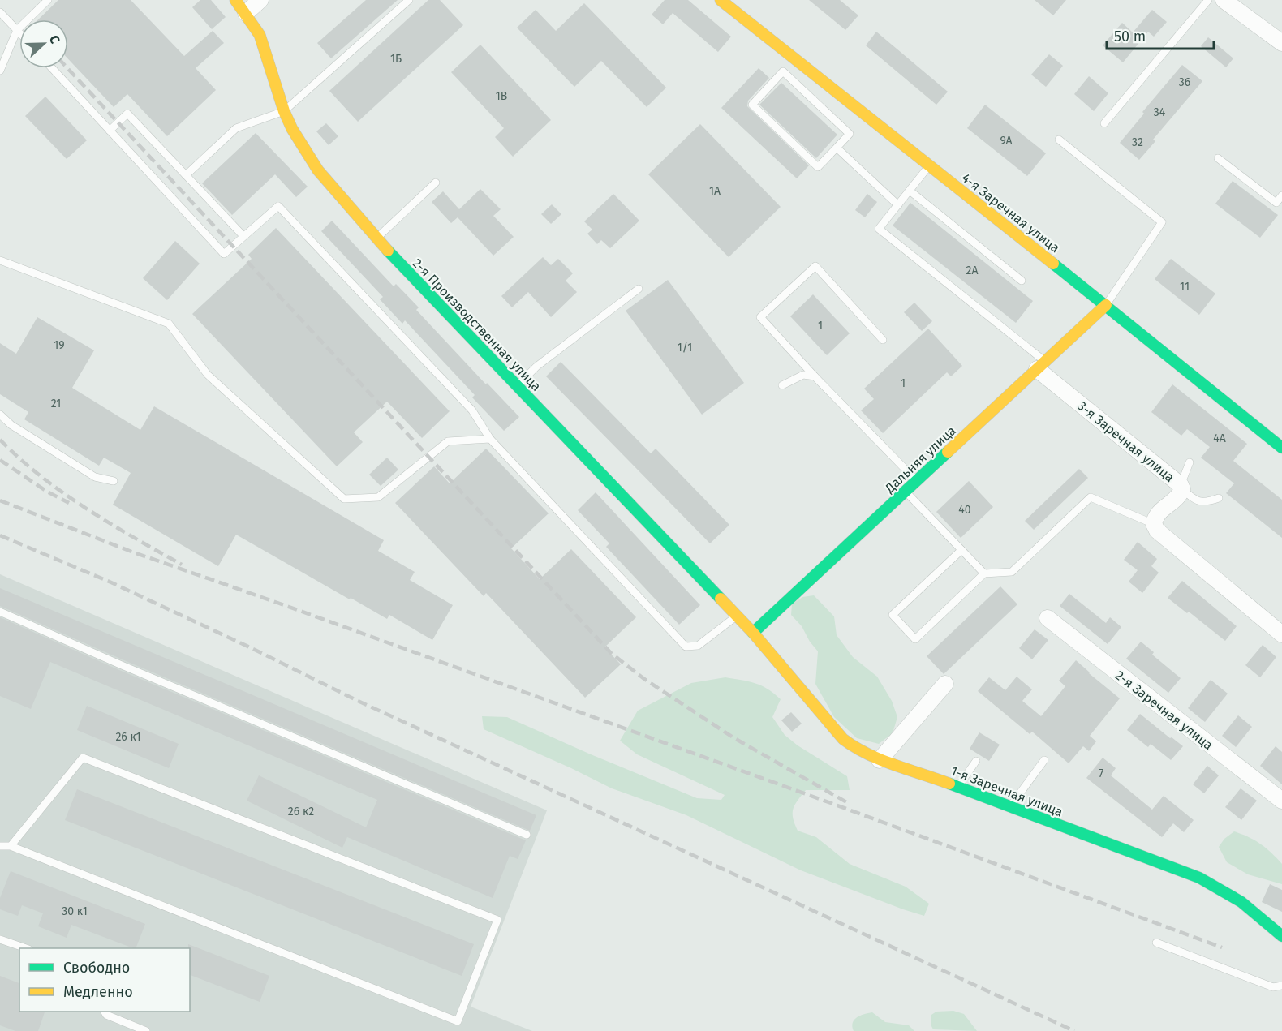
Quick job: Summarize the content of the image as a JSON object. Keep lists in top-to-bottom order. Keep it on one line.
{"streets":{"street":["4-я Заречная улица","2-я Производственная улица","3-я Заречная улица","Дальняя улица","2-я Заречная улица","1-я Заречная улица"]},"crossings":[["4-я Заречная улица","Дальняя улица"],["2-я Производственная улица","Дальняя улица"],["2-я Производственная улица","1-я Заречная улица"],["3-я Заречная улица","Дальняя улица"],["Дальняя улица","1-я Заречная улица"]],"house_numbers":["1Б","36","1В","34","9А","32","1А","2А","11","1","19","1/1","1","21","4А","40","26 к1","7","26 к2","30 к1"],"legend":["Свободно","Медленно"],"scale_bar":"50 m","north":"right"}
